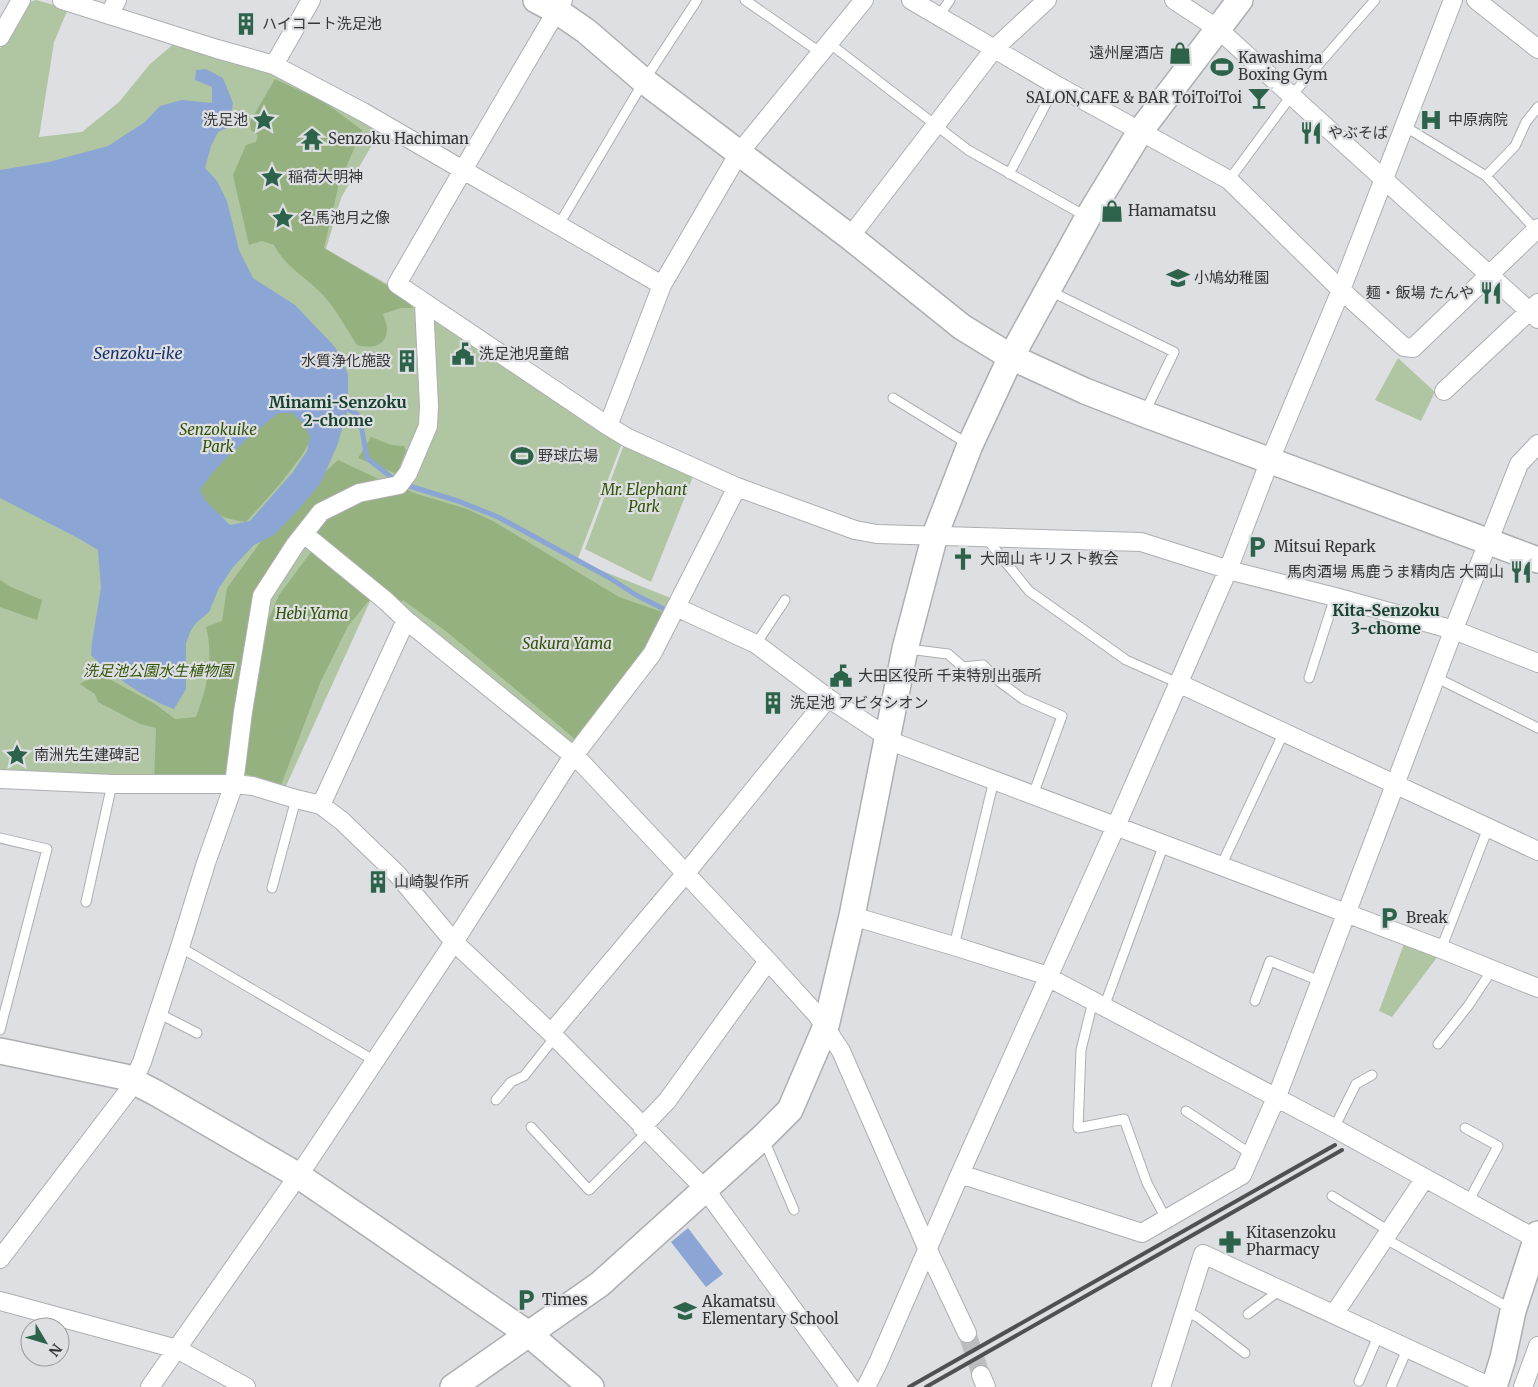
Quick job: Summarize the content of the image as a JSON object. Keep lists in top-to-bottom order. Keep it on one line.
{"districts":["Minami-Senzoku 2-chome","Kita-Senzoku 3-chome"],"water":["Senzoku-ike"],"parks":["Senzokuike Park","Mr. Elephant Park","Hebi Yama","Sakura Yama","洗足池公園水生植物園"],"places":{"building":["ハイコート洗足池","水質浄化施設","洗足池 アビタシオン","山崎製作所"],"shop":["遠州屋酒店","Hamamatsu"],"sports":["Kawashima Boxing Gym","野球広場"],"bar":["SALON,CAFE & BAR ToiToiToi"],"place":["洗足池","稲荷大明神","名馬池月之像","南洲先生建碑記"],"hospital":["中原病院"],"restaurant":["やぶそば","麺・飯場 たんや","馬肉酒場 馬鹿うま精肉店 大岡山"],"temple":["Senzoku Hachiman"],"school or university":["小鳩幼稚園","Akamatsu Elementary School"],"public building":["洗足池児童館","大田区役所 千束特別出張所"],"parking":["Mitsui Repark","Break","Times"],"church":["大岡山 キリスト教会"],"pharmacy":["Kitasenzoku Pharmacy"]},"north":"bottom right"}
